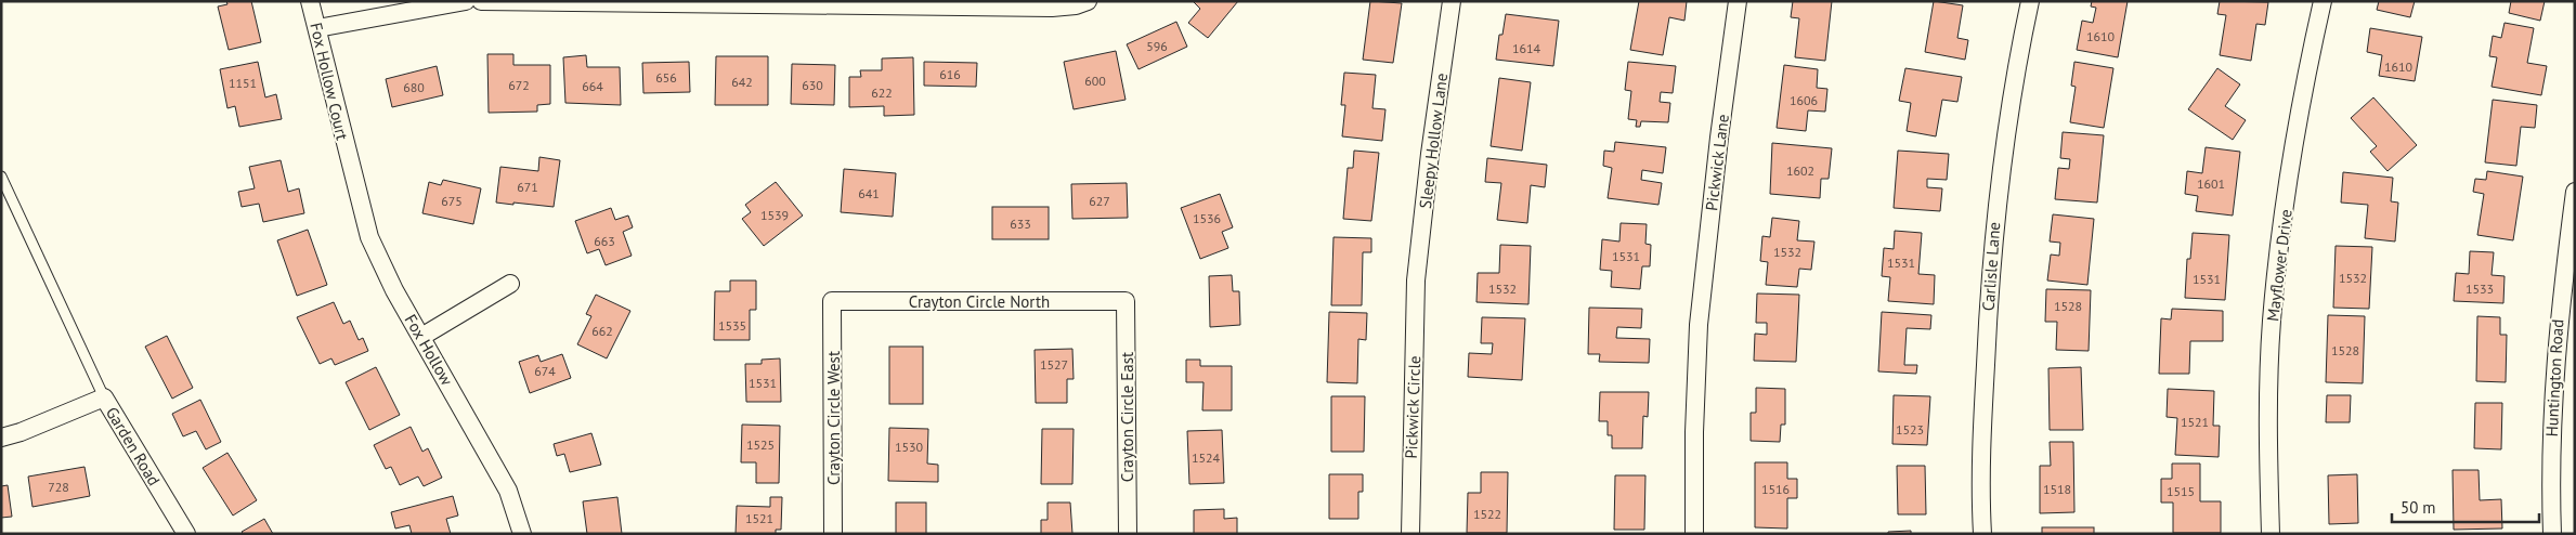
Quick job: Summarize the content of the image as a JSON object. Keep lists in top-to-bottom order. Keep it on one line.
{"streets":{"street":["Fox Hollow Court","Sleepy Hollow Lane","Pickwick Lane","Mayflower Drive","Carlisle Lane","Crayton Circle North","Fox Hollow","Huntington Road","Pickwick Circle","Crayton Circle East","Crayton Circle West","Garden Road"]},"crossings":[["Fox Hollow Court","Fox Hollow"],["Sleepy Hollow Lane","Pickwick Circle"],["Crayton Circle North","Crayton Circle East"],["Crayton Circle North","Crayton Circle West"]],"house_numbers":["1610","596","1614","1610","616","656","600","642","1151","672","630","664","680","622","1606","1602","1601","671","641","675","627","1539","1536","633","663","1532","1531","1531","1532","1531","1532","1533","1528","1535","662","1528","1527","674","1531","1521","1523","1525","1530","1524","728","1516","1518","1515","1522","1521"],"scale_bar":"50 m"}
